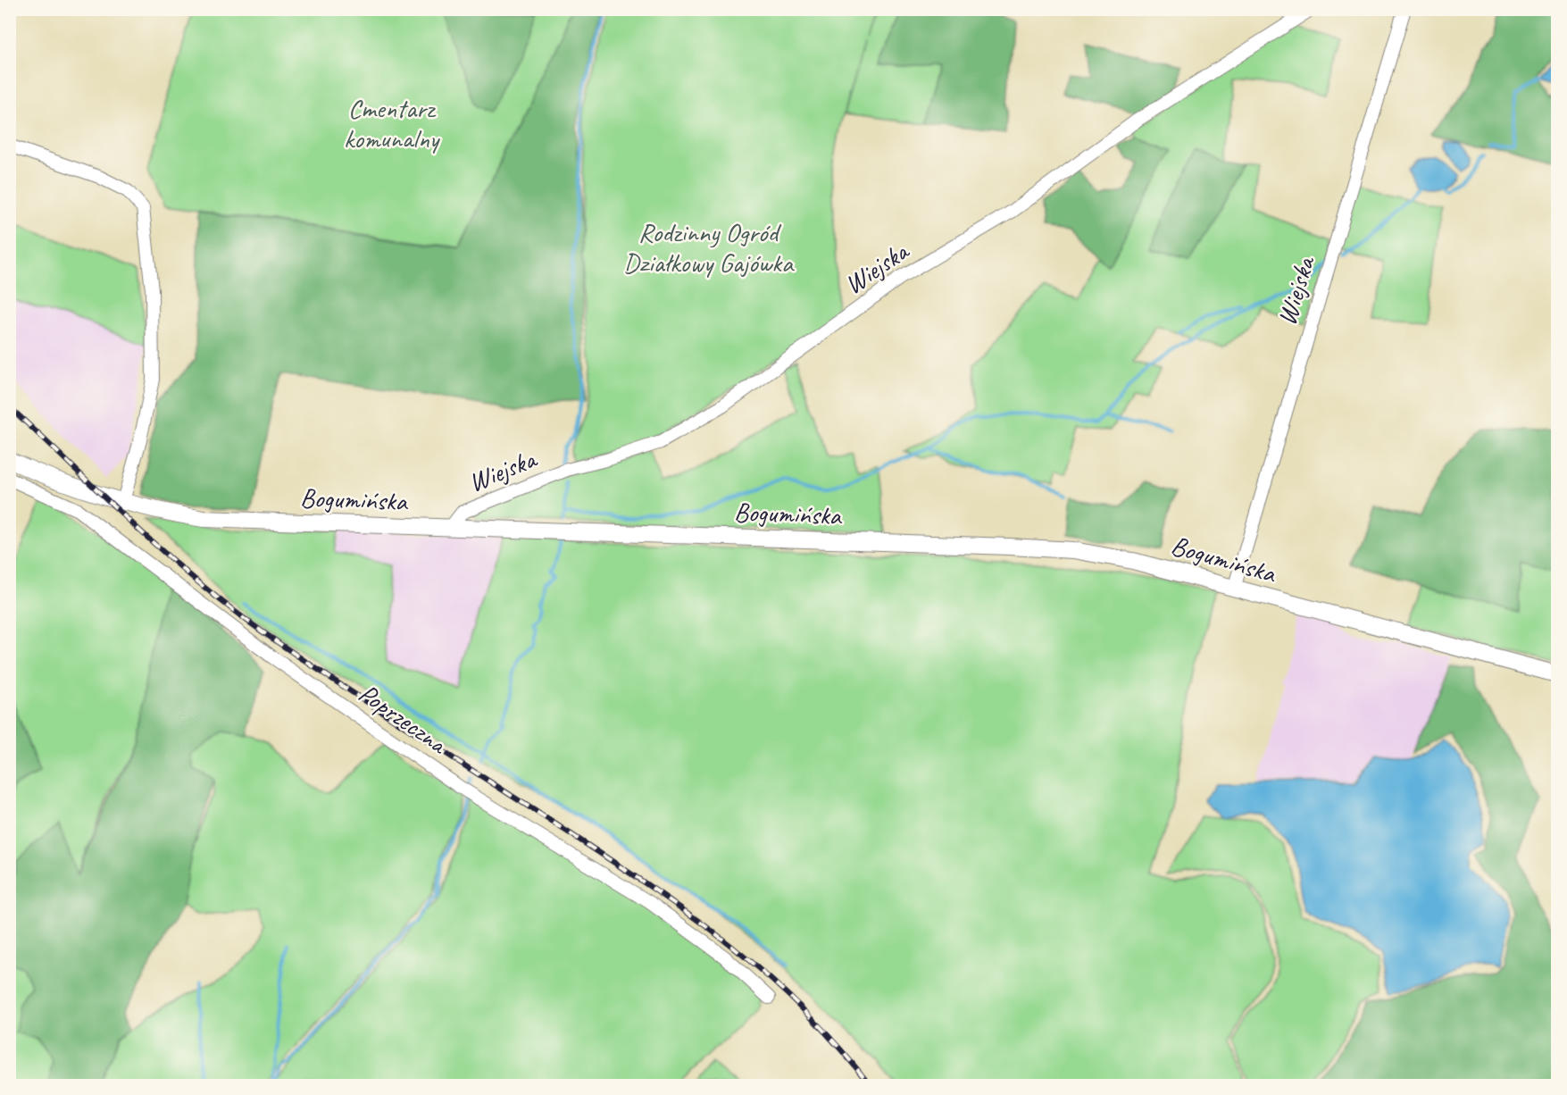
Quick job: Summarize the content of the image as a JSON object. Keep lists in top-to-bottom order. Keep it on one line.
{"streets":{"main road":["Bogumińska"],"street":["Wiejska","Poprzeczna"]},"crossings":[["Wiejska","Bogumińska"]],"parks":["Cmentarz komunalny","Rodzinny Ogród Działkowy Gajówka"]}
